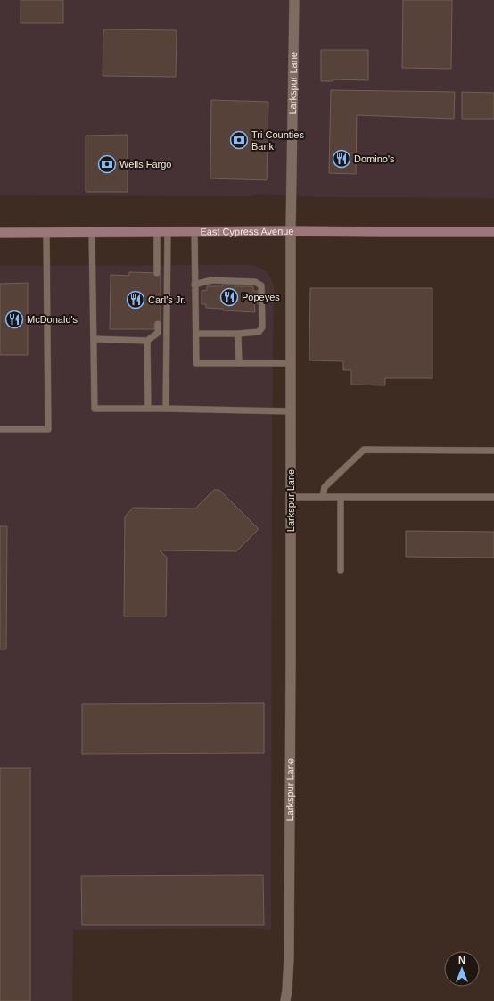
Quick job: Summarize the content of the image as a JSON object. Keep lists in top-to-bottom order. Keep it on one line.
{"streets":{"main road":["East Cypress Avenue"],"street":["Larkspur Lane"]},"crossings":[["Larkspur Lane","East Cypress Avenue"]],"places":{"bank":["Tri Counties Bank","Wells Fargo"],"restaurant":["Domino's","Popeyes","Carl's Jr.","McDonald's"]},"north":"top"}
